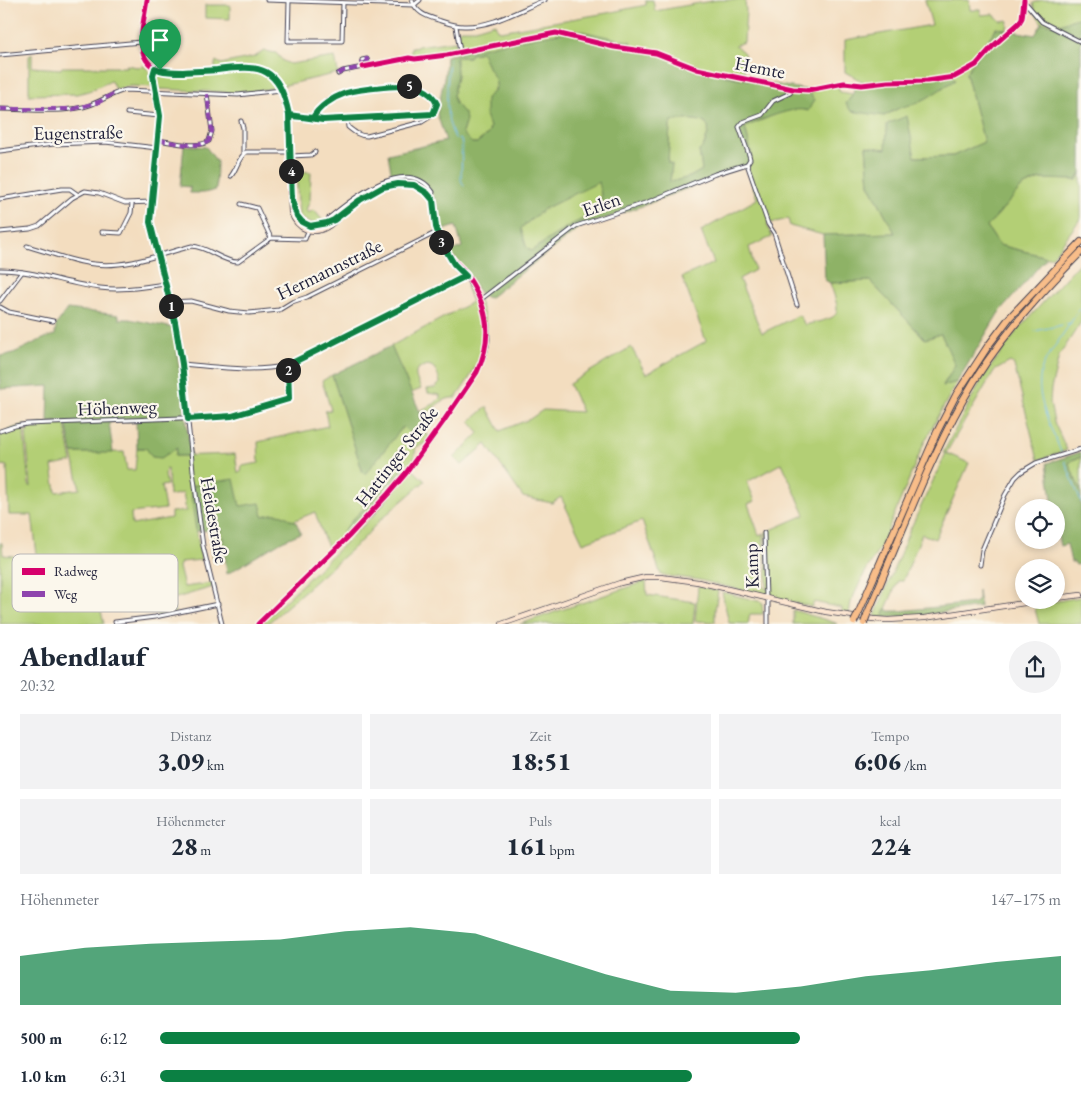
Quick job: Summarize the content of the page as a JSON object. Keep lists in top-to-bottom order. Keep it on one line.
{"streets":{"main road":["Hattinger Straße"],"street":["Hemte","Eugenstraße","Erlen","Hermannstraße","Höhenweg","Heidestraße","Kamp"]},"crossings":[["Eugenstraße","Heidestraße"],["Erlen","Hattinger Straße"],["Hermannstraße","Hattinger Straße"],["Hermannstraße","Heidestraße"],["Höhenweg","Heidestraße"]],"legend":["Radweg","Weg"],"page":{"pins":["5","4","3","1","2"],"heading":["Abendlauf","20:32"],"stats":[["Distanz","3.09 km"],["Zeit","18:51"],["Tempo","6:06 /km"],["Höhenmeter","28 m"],["Puls","161 bpm"],["kcal","224"]],"chart":["Höhenmeter","147–175 m"],"list":[{"name":"500 m","note":"6:12"},{"name":"1.0 km","note":"6:31"}]}}
